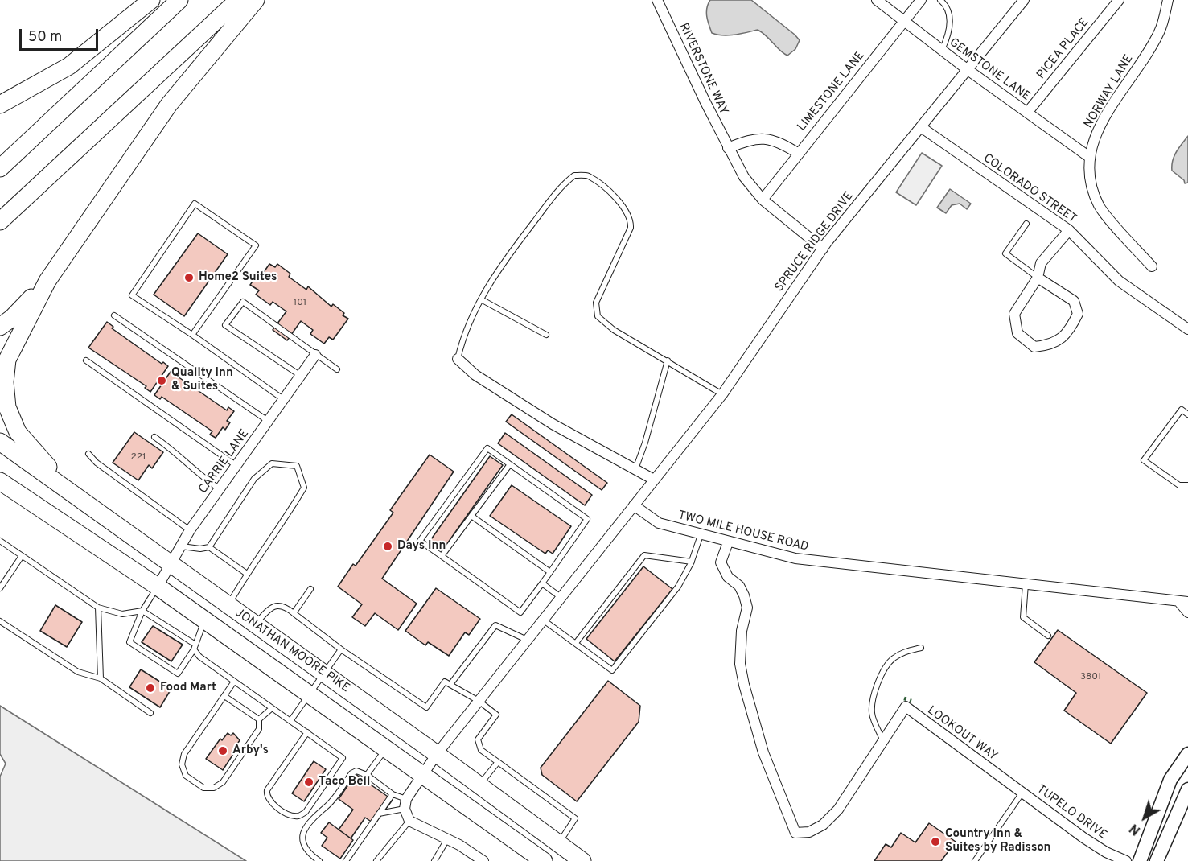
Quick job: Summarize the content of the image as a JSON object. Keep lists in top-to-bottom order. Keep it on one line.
{"streets":{"highway":["JONATHAN MOORE PIKE"],"street":["PICEA PLACE","RIVERSTONE WAY","GEMSTONE LANE","LIMESTONE LANE","NORWAY LANE","COLORADO STREET","SPRUCE RIDGE DRIVE","CARRIE LANE","TWO MILE HOUSE ROAD","LOOKOUT WAY","TUPELO DRIVE"]},"crossings":[["PICEA PLACE","GEMSTONE LANE"],["RIVERSTONE WAY","LIMESTONE LANE"],["RIVERSTONE WAY","SPRUCE RIDGE DRIVE"],["GEMSTONE LANE","LIMESTONE LANE"],["GEMSTONE LANE","NORWAY LANE"],["GEMSTONE LANE","SPRUCE RIDGE DRIVE"],["COLORADO STREET","SPRUCE RIDGE DRIVE"],["SPRUCE RIDGE DRIVE","TWO MILE HOUSE ROAD"],["CARRIE LANE","JONATHAN MOORE PIKE"],["LOOKOUT WAY","TUPELO DRIVE"]],"places":["Home2 Suites","Quality Inn & Suites","Days Inn","Food Mart","Arby's","Taco Bell","Country Inn & Suites by Radisson"],"house_numbers":["101","221","3801"],"scale_bar":"50 m","north":"bottom left"}
